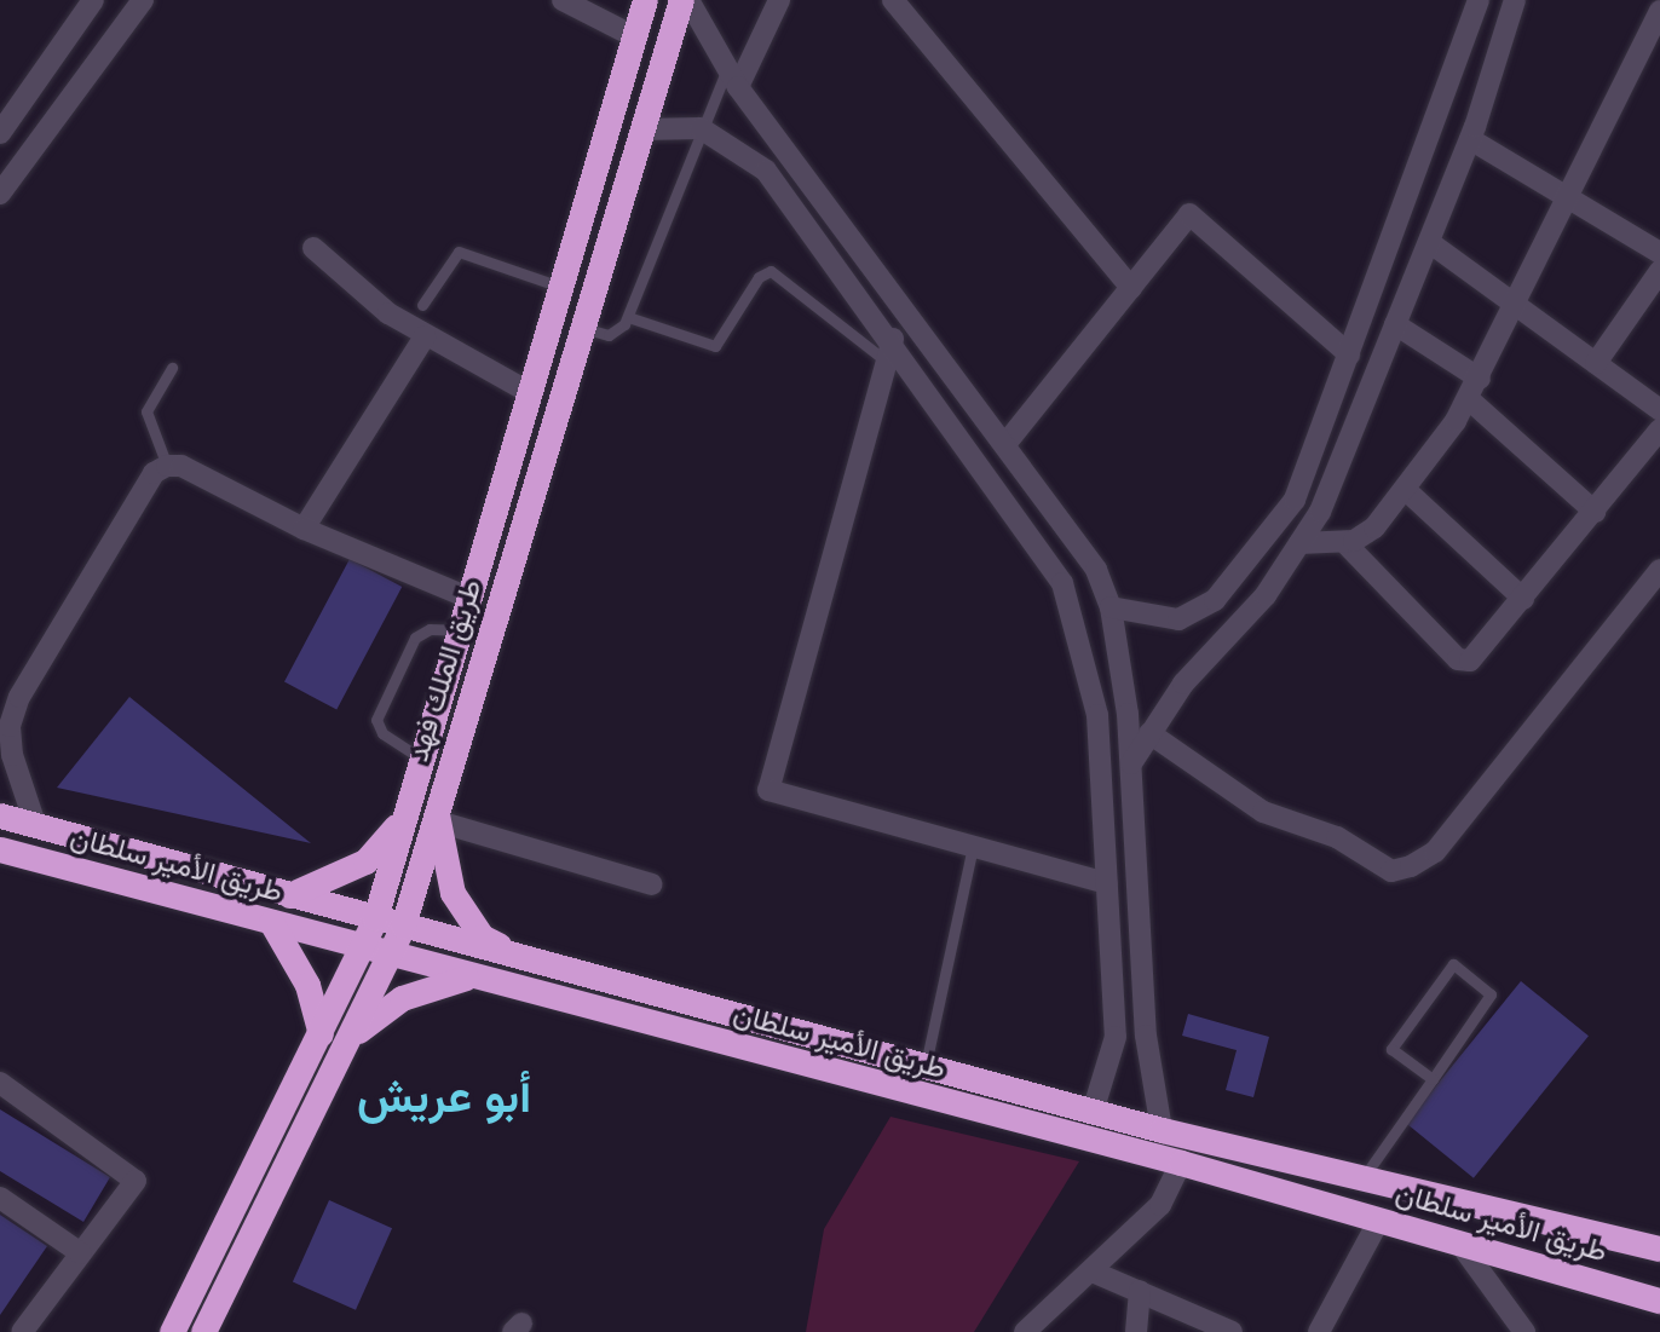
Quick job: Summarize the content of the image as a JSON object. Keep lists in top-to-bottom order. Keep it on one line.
{"streets":{"highway":["طريق الملك فهد","طريق الأمير سلطان"]},"crossings":[["طريق الملك فهد","طريق الأمير سلطان"]],"districts":["أبو عريش"]}
